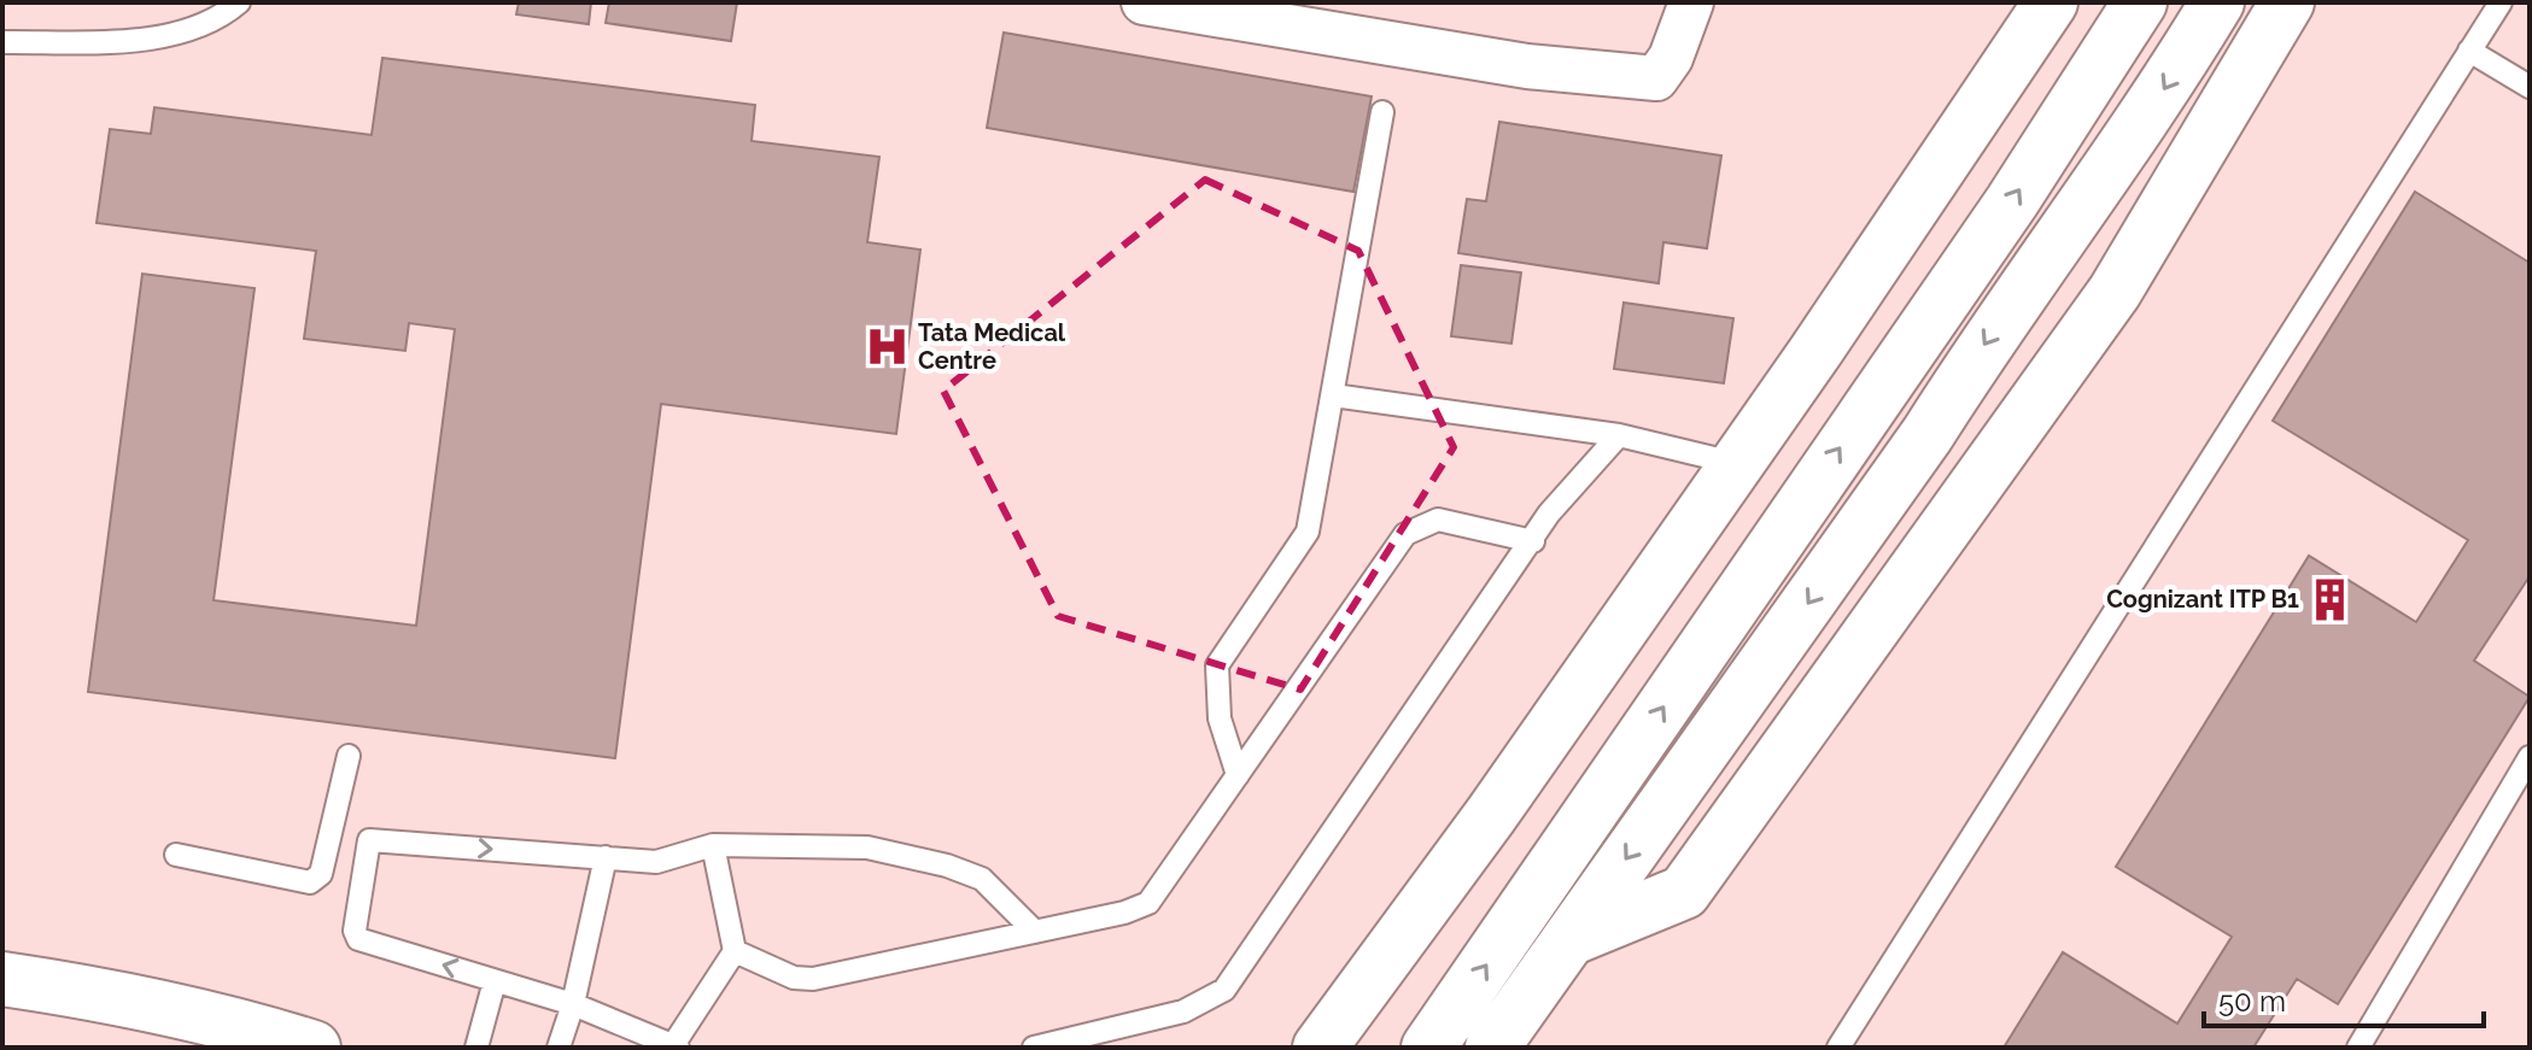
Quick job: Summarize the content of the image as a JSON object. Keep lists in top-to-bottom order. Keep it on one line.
{"places":{"hospital":["Tata Medical Centre"],"building":["Cognizant ITP B1"]},"scale_bar":"50 m"}
